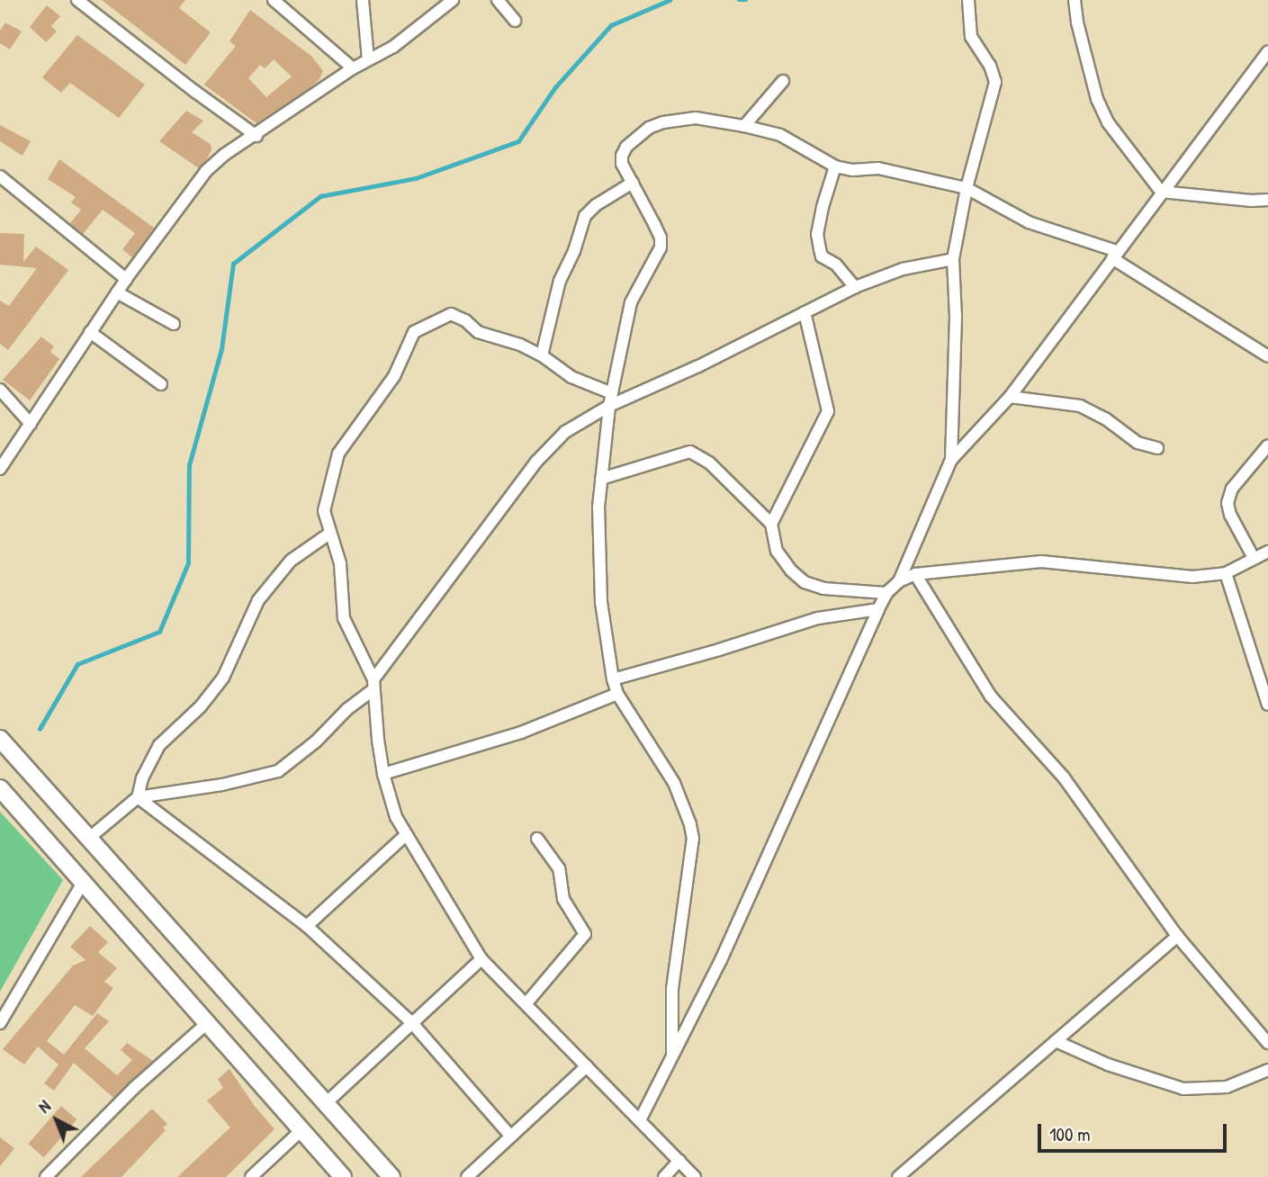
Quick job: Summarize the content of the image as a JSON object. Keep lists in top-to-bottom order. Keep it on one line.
{"scale_bar":"100 m","north":"top left"}
